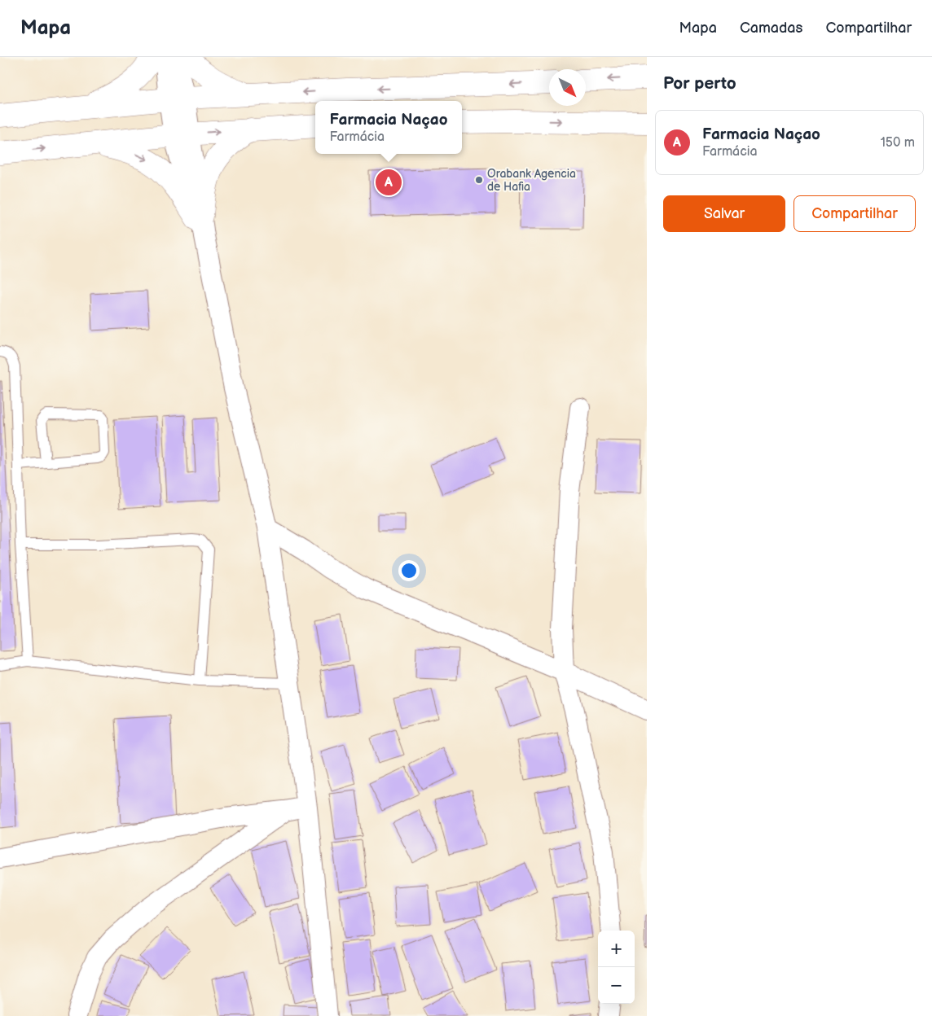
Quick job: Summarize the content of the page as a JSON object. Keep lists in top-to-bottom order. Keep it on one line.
{"places":["Orabank Agencia de Hafia"],"north":"bottom right","page":{"header":"Mapa","nav":["Mapa","Camadas","Compartilhar"],"heading":"Por perto","popup":["Farmacia Naçao","Farmácia"],"list":[{"mark":"A","name":"Farmacia Naçao","note":"Farmácia","value":"150 m"}],"pins":"A","buttons":["Salvar","Compartilhar"],"map_buttons":["+","−"]}}
